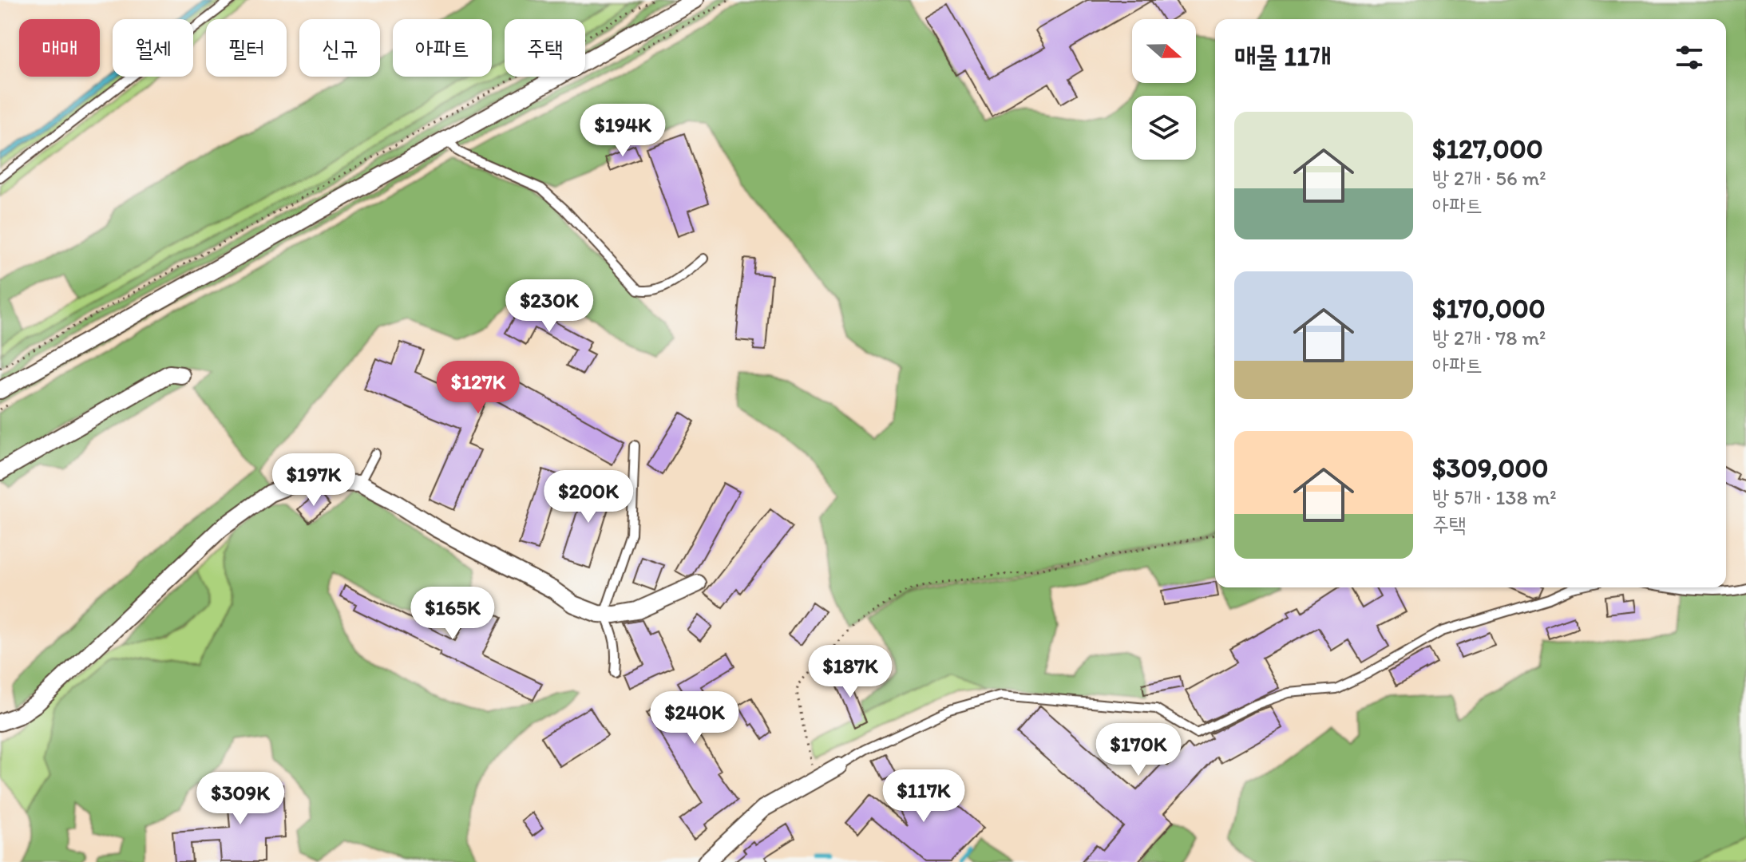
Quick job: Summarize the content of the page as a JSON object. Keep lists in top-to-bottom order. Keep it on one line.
{"north":"right","page":{"chip":["매매","월세","필터","신규","아파트","주택"],"heading":"매물 11개","list":[{"name":"$127,000","note":"방 2개 · 56 m² · 아파트"},{"name":"$170,000","note":"방 2개 · 78 m² · 아파트"},{"name":"$309,000","note":"방 5개 · 138 m² · 주택"}],"price":["$194K","$230K","$127K","$197K","$200K","$165K","$187K","$240K","$170K","$117K","$309K"]}}
